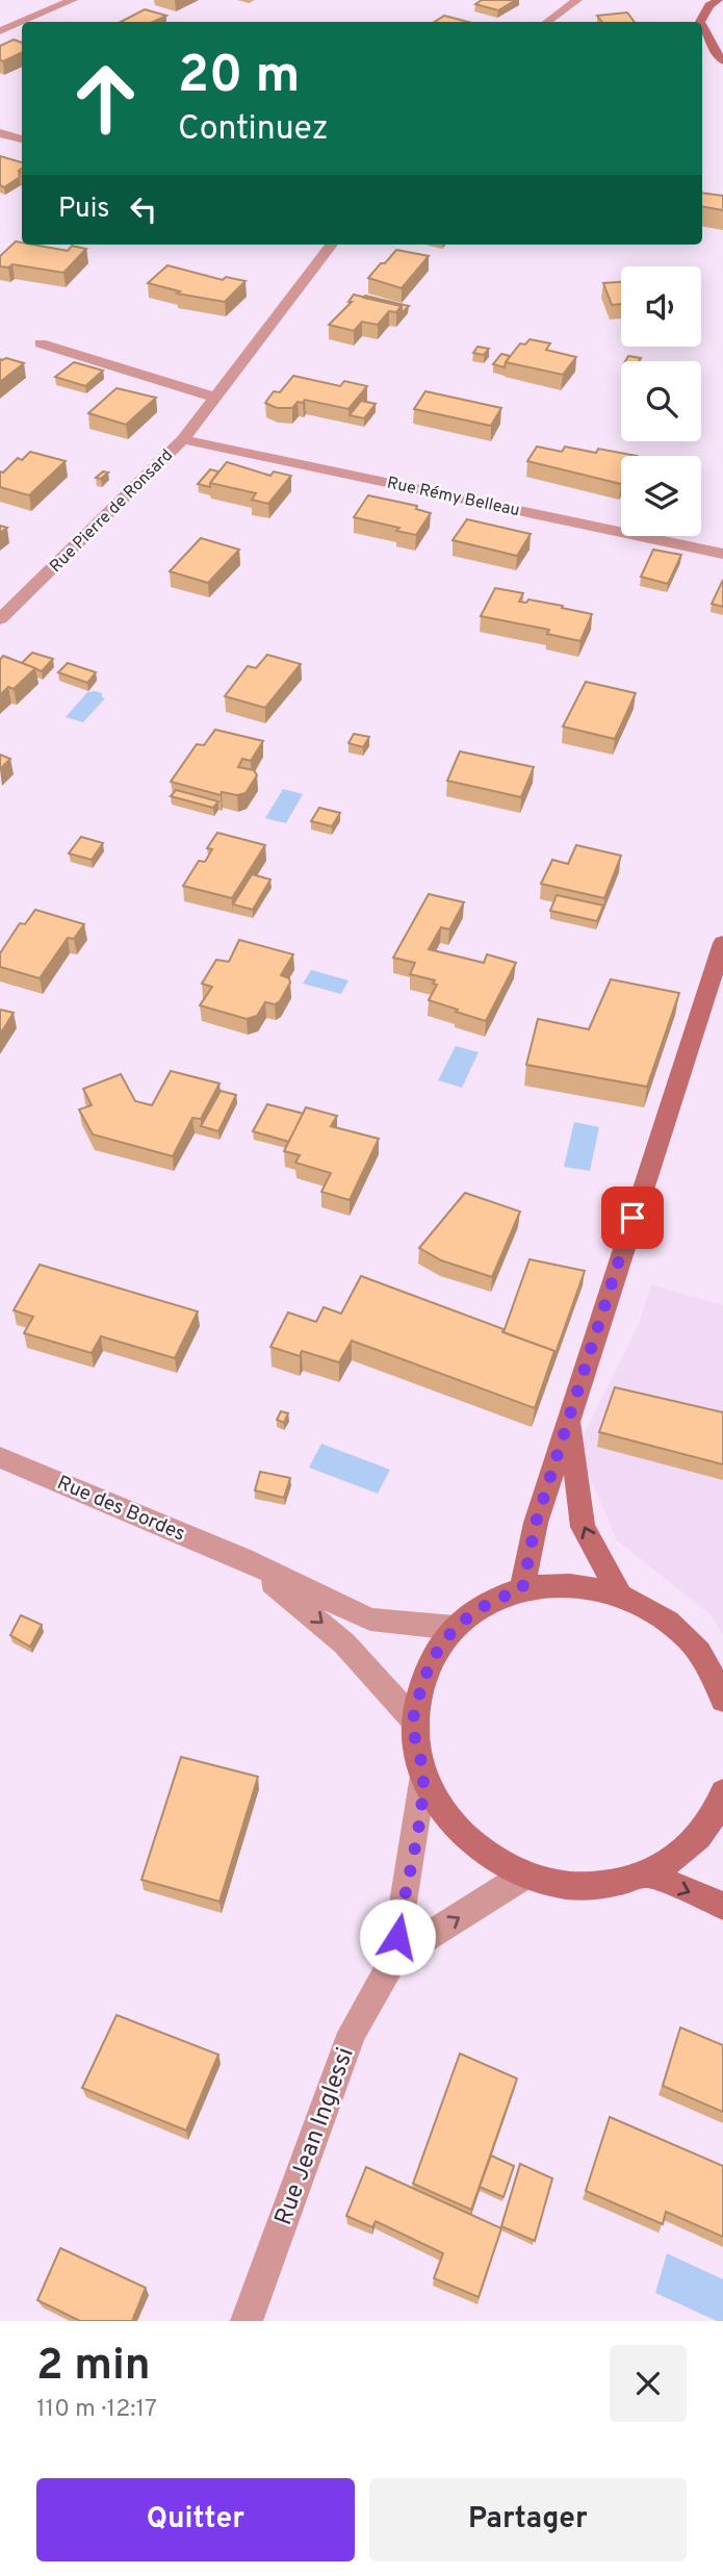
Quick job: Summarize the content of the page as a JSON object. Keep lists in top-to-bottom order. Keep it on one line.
{"streets":{"street":["Rue Rémy Belleau","Rue Pierre de Ronsard","Rue des Bordes","Rue Jean Inglessi"]},"crossings":[["Rue Rémy Belleau","Rue Pierre de Ronsard"]],"page":{"turn":["20 m","Continuez"],"then":"Puis","heading":["2 min","110 m · 12:17"],"buttons":["Quitter","Partager"]}}
